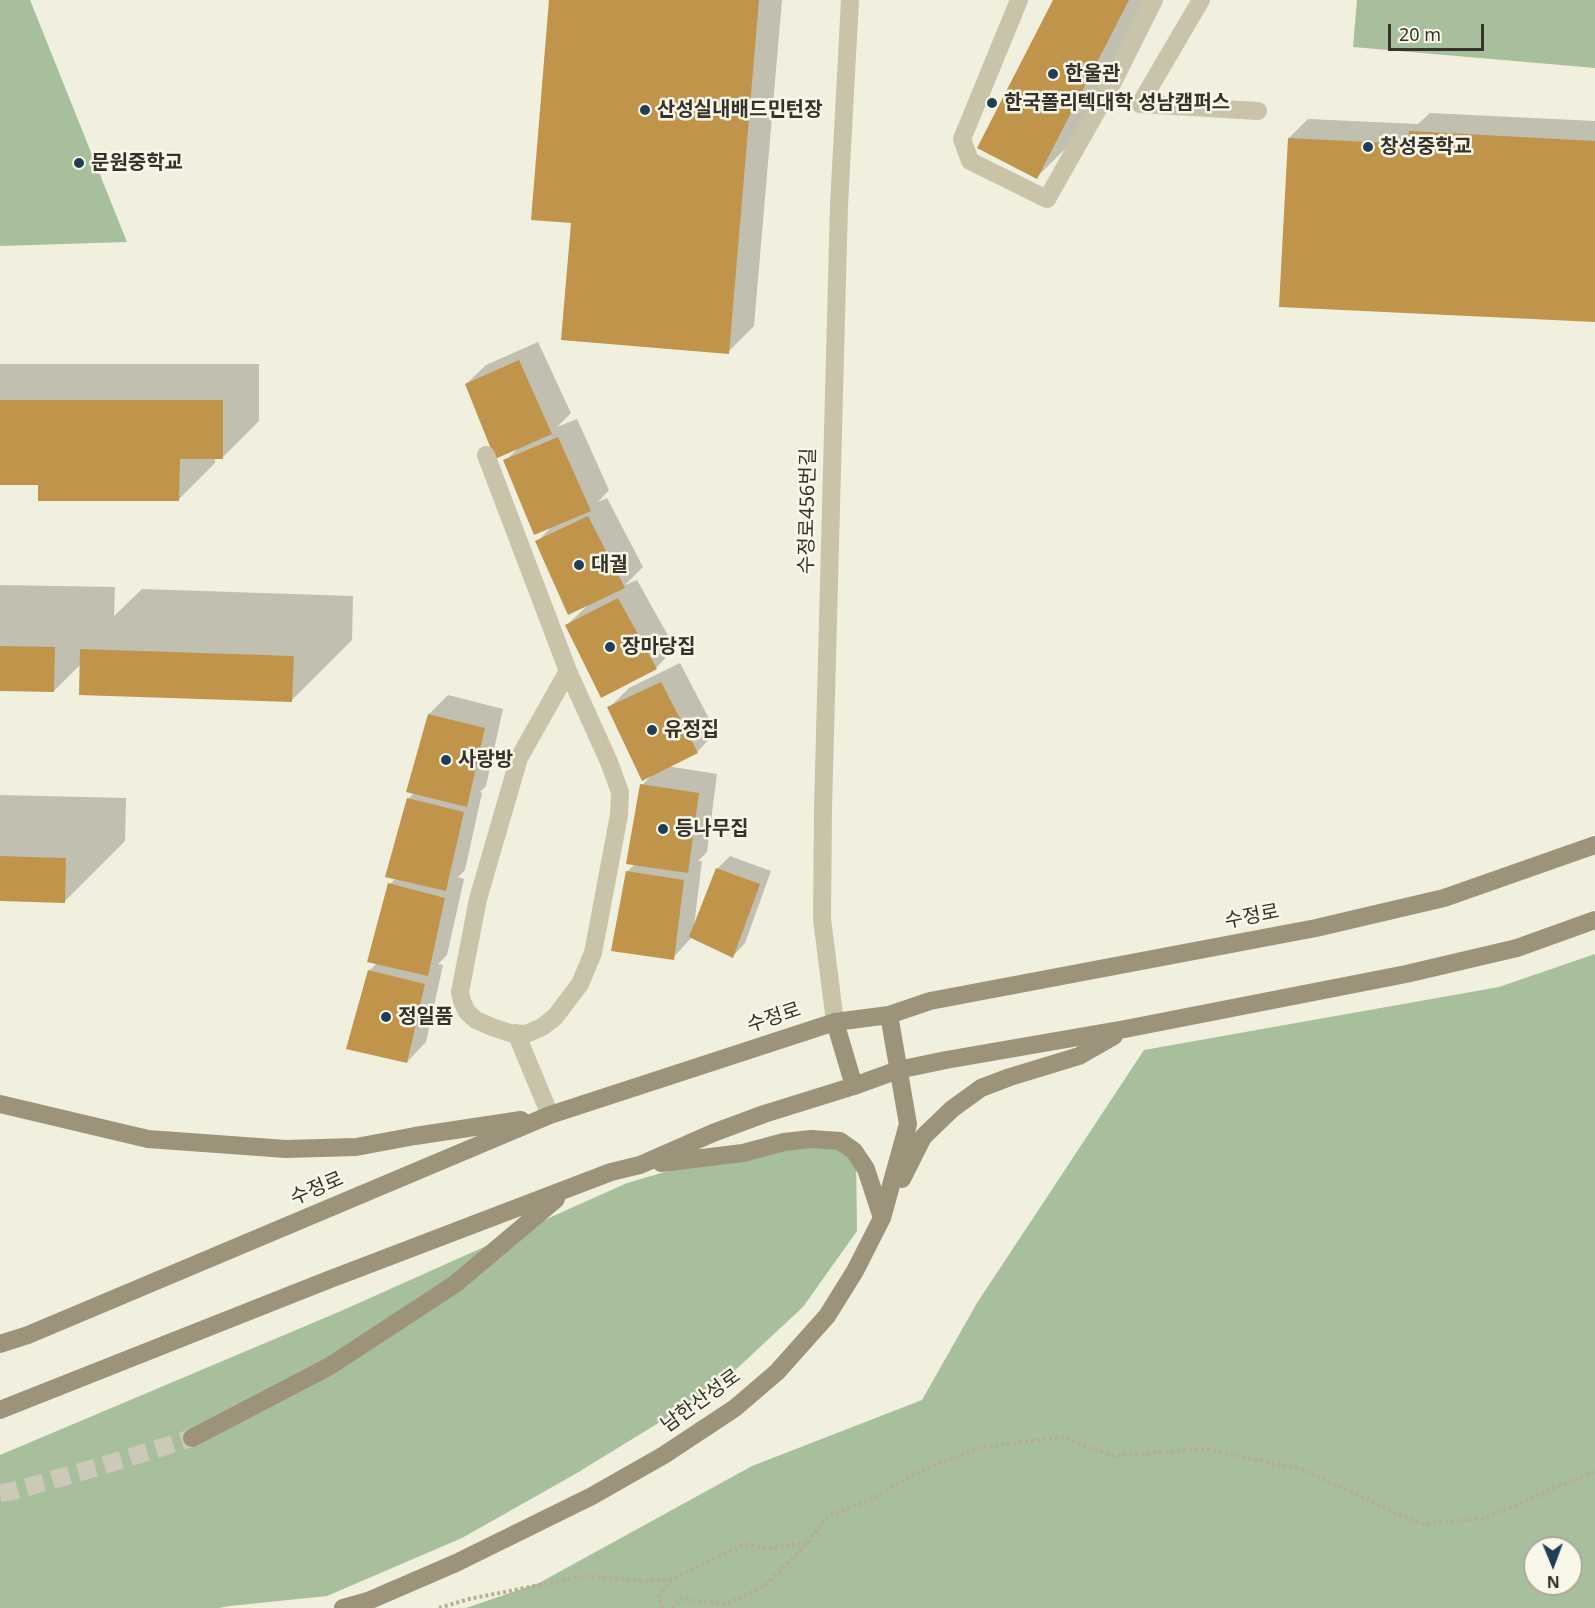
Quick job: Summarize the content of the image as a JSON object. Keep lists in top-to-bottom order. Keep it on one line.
{"streets":{"main road":["수정로","남한산성로"],"street":["수정로456번길"]},"crossings":[["수정로456번길","수정로"],["수정로","남한산성로"]],"places":["한울관","한국폴리텍대학 성남캠퍼스","산성실내배드민턴장","창성중학교","문원중학교","대궐","장마당집","유정집","사랑방","등나무집","정일품"],"scale_bar":"20 m","north":"bottom"}
